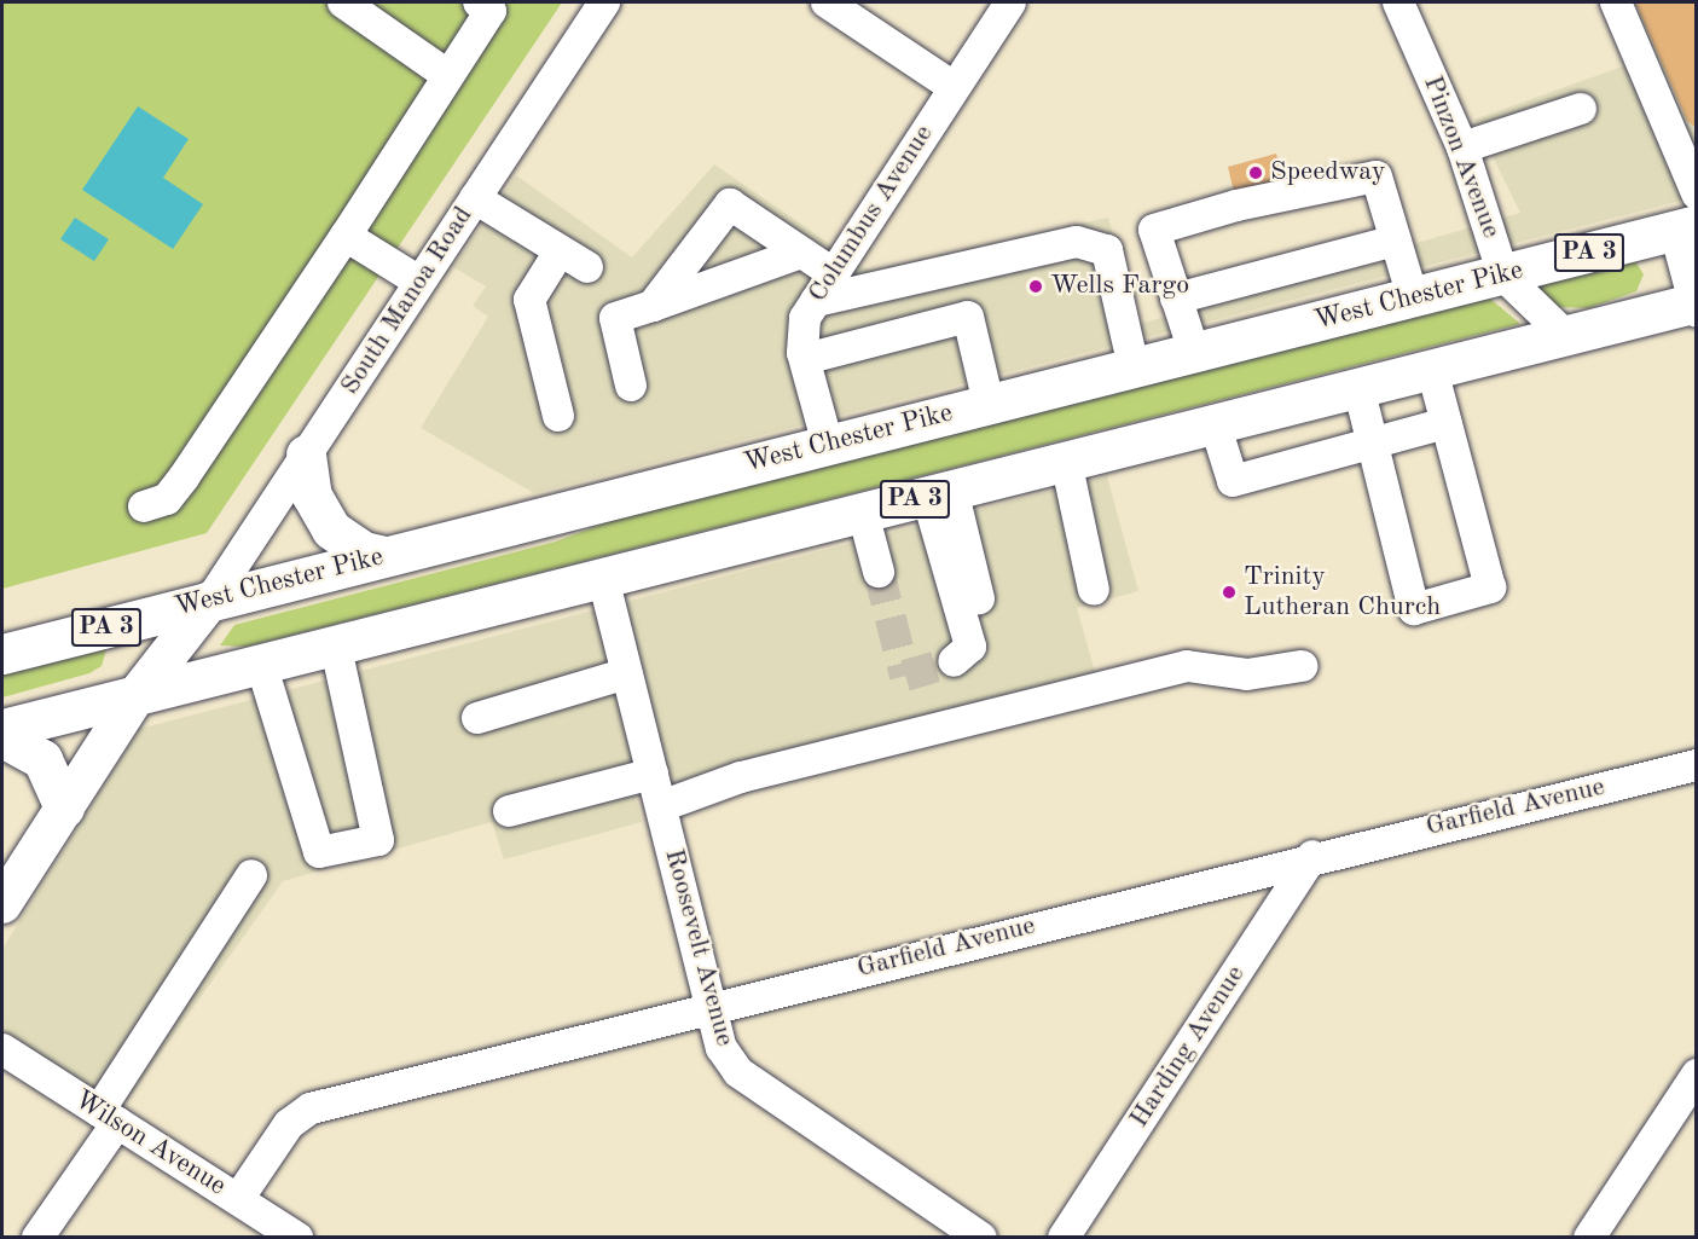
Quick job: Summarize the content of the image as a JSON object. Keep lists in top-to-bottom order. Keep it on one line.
{"streets":{"highway":["PA 3","West Chester Pike"],"street":["Pinzon Avenue","Columbus Avenue","South Manoa Road","Garfield Avenue","Roosevelt Avenue","Harding Avenue","Wilson Avenue"]},"crossings":[["Pinzon Avenue","PA 3"],["Pinzon Avenue","West Chester Pike"],["Columbus Avenue","West Chester Pike"],["PA 3","Roosevelt Avenue"],["West Chester Pike","South Manoa Road"],["Garfield Avenue","Roosevelt Avenue"],["Garfield Avenue","Harding Avenue"],["Garfield Avenue","Wilson Avenue"]],"places":["Speedway","Wells Fargo","Trinity Lutheran Church"]}
